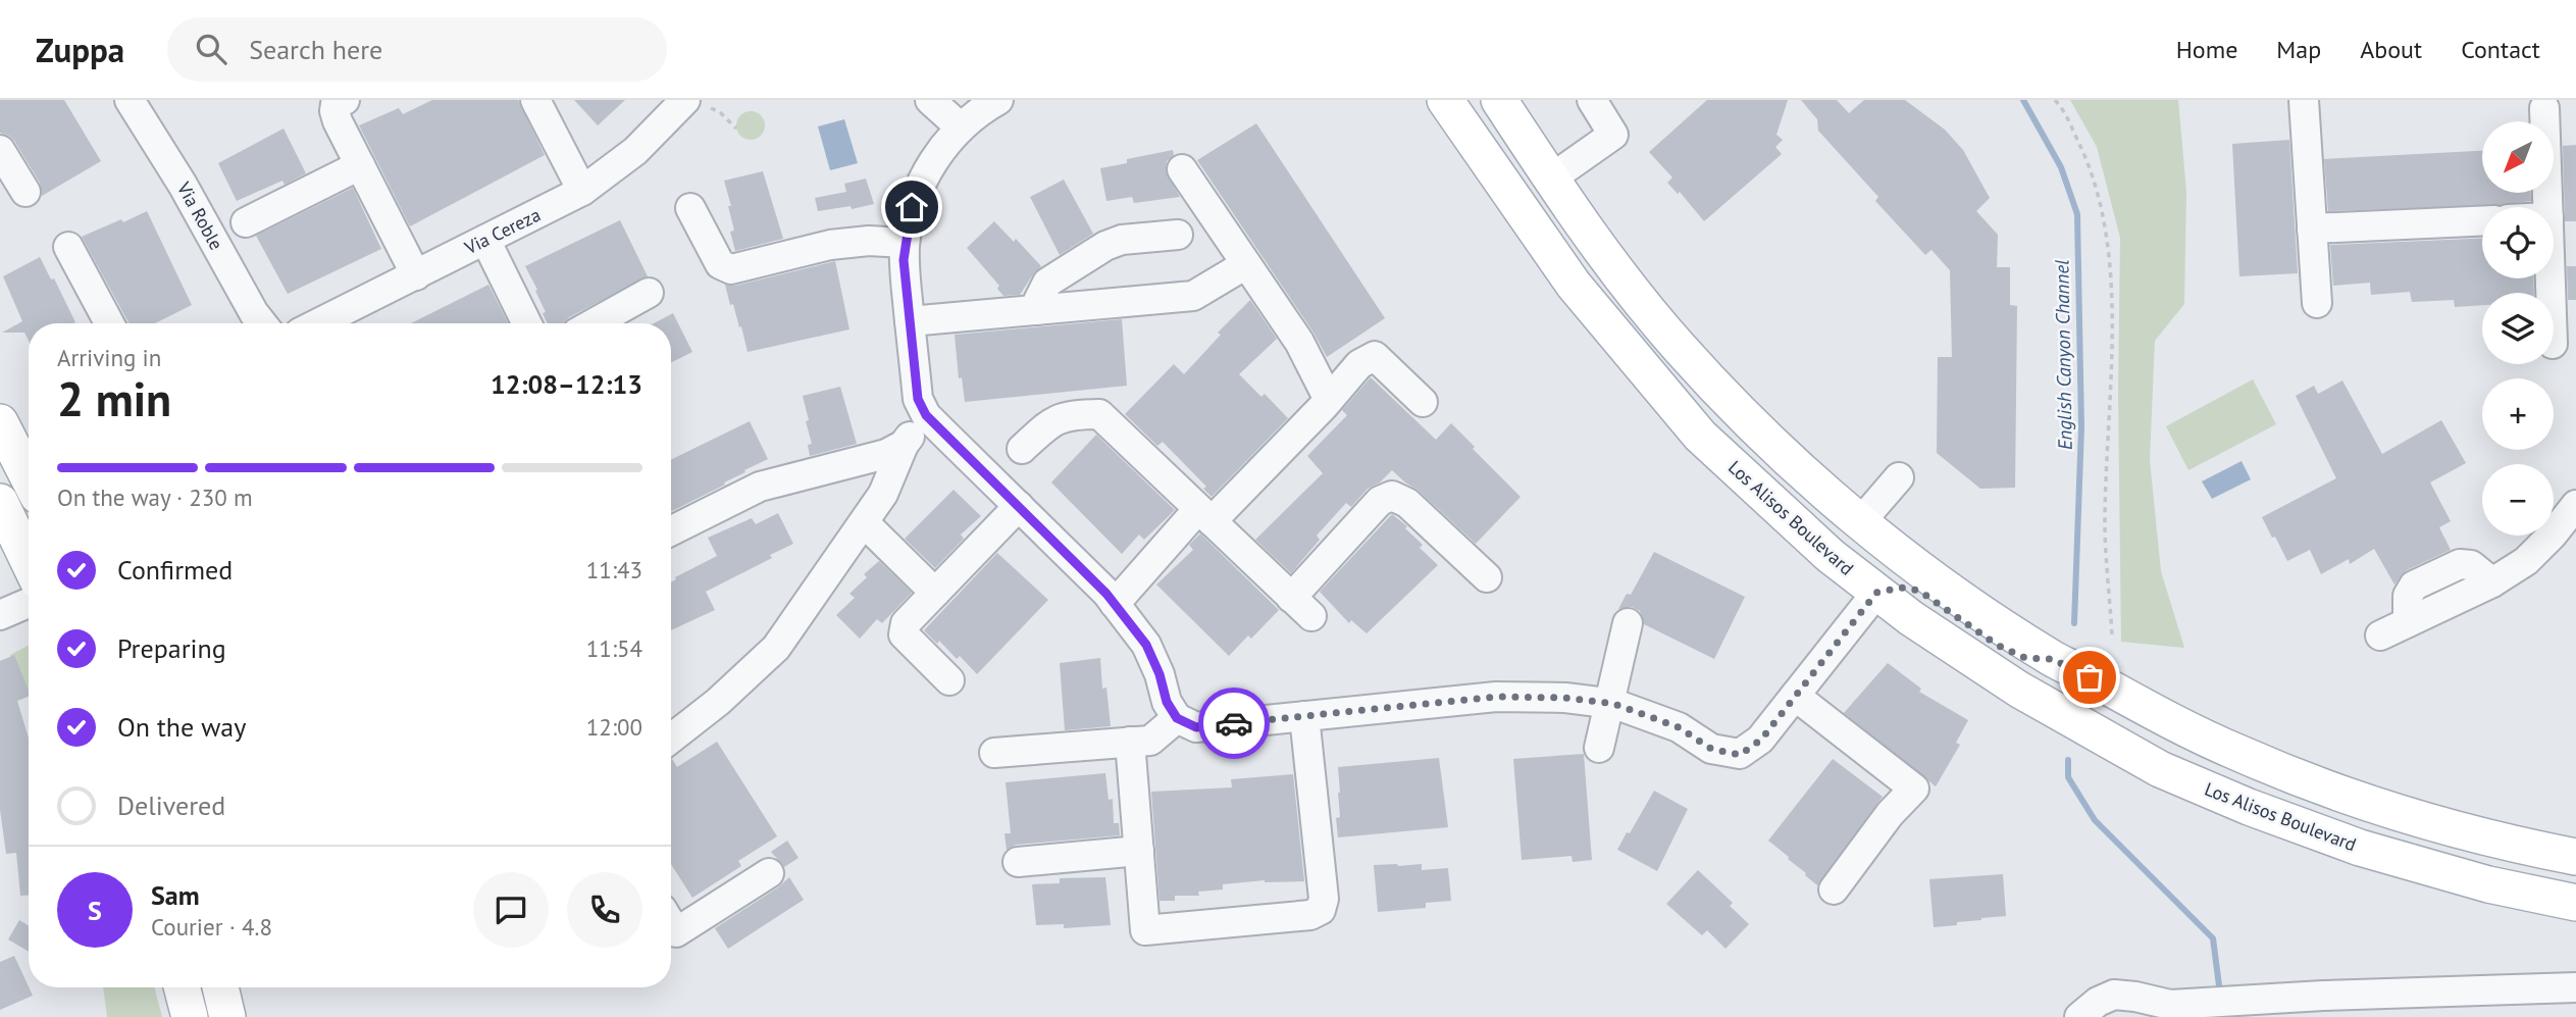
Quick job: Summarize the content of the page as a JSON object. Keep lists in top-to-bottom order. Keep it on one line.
{"streets":{"main road":["Los Alisos Boulevard"],"street":["Via Roble","Via Cereza"]},"water":["English Canyon Channel"],"north":"bottom left","page":{"header":"Zuppa","search":"Search here","nav":["Home","Map","About","Contact"],"map_buttons":["+","−"],"heading":["2 min","Arriving in","12:08–12:13"],"panel":["Sam","Courier · 4.8"],"bar":"On the way · 230 m","list":[["Confirmed","11:43"],["Preparing","11:54"],["On the way","12:00"],"Delivered"],"round":"S"}}
